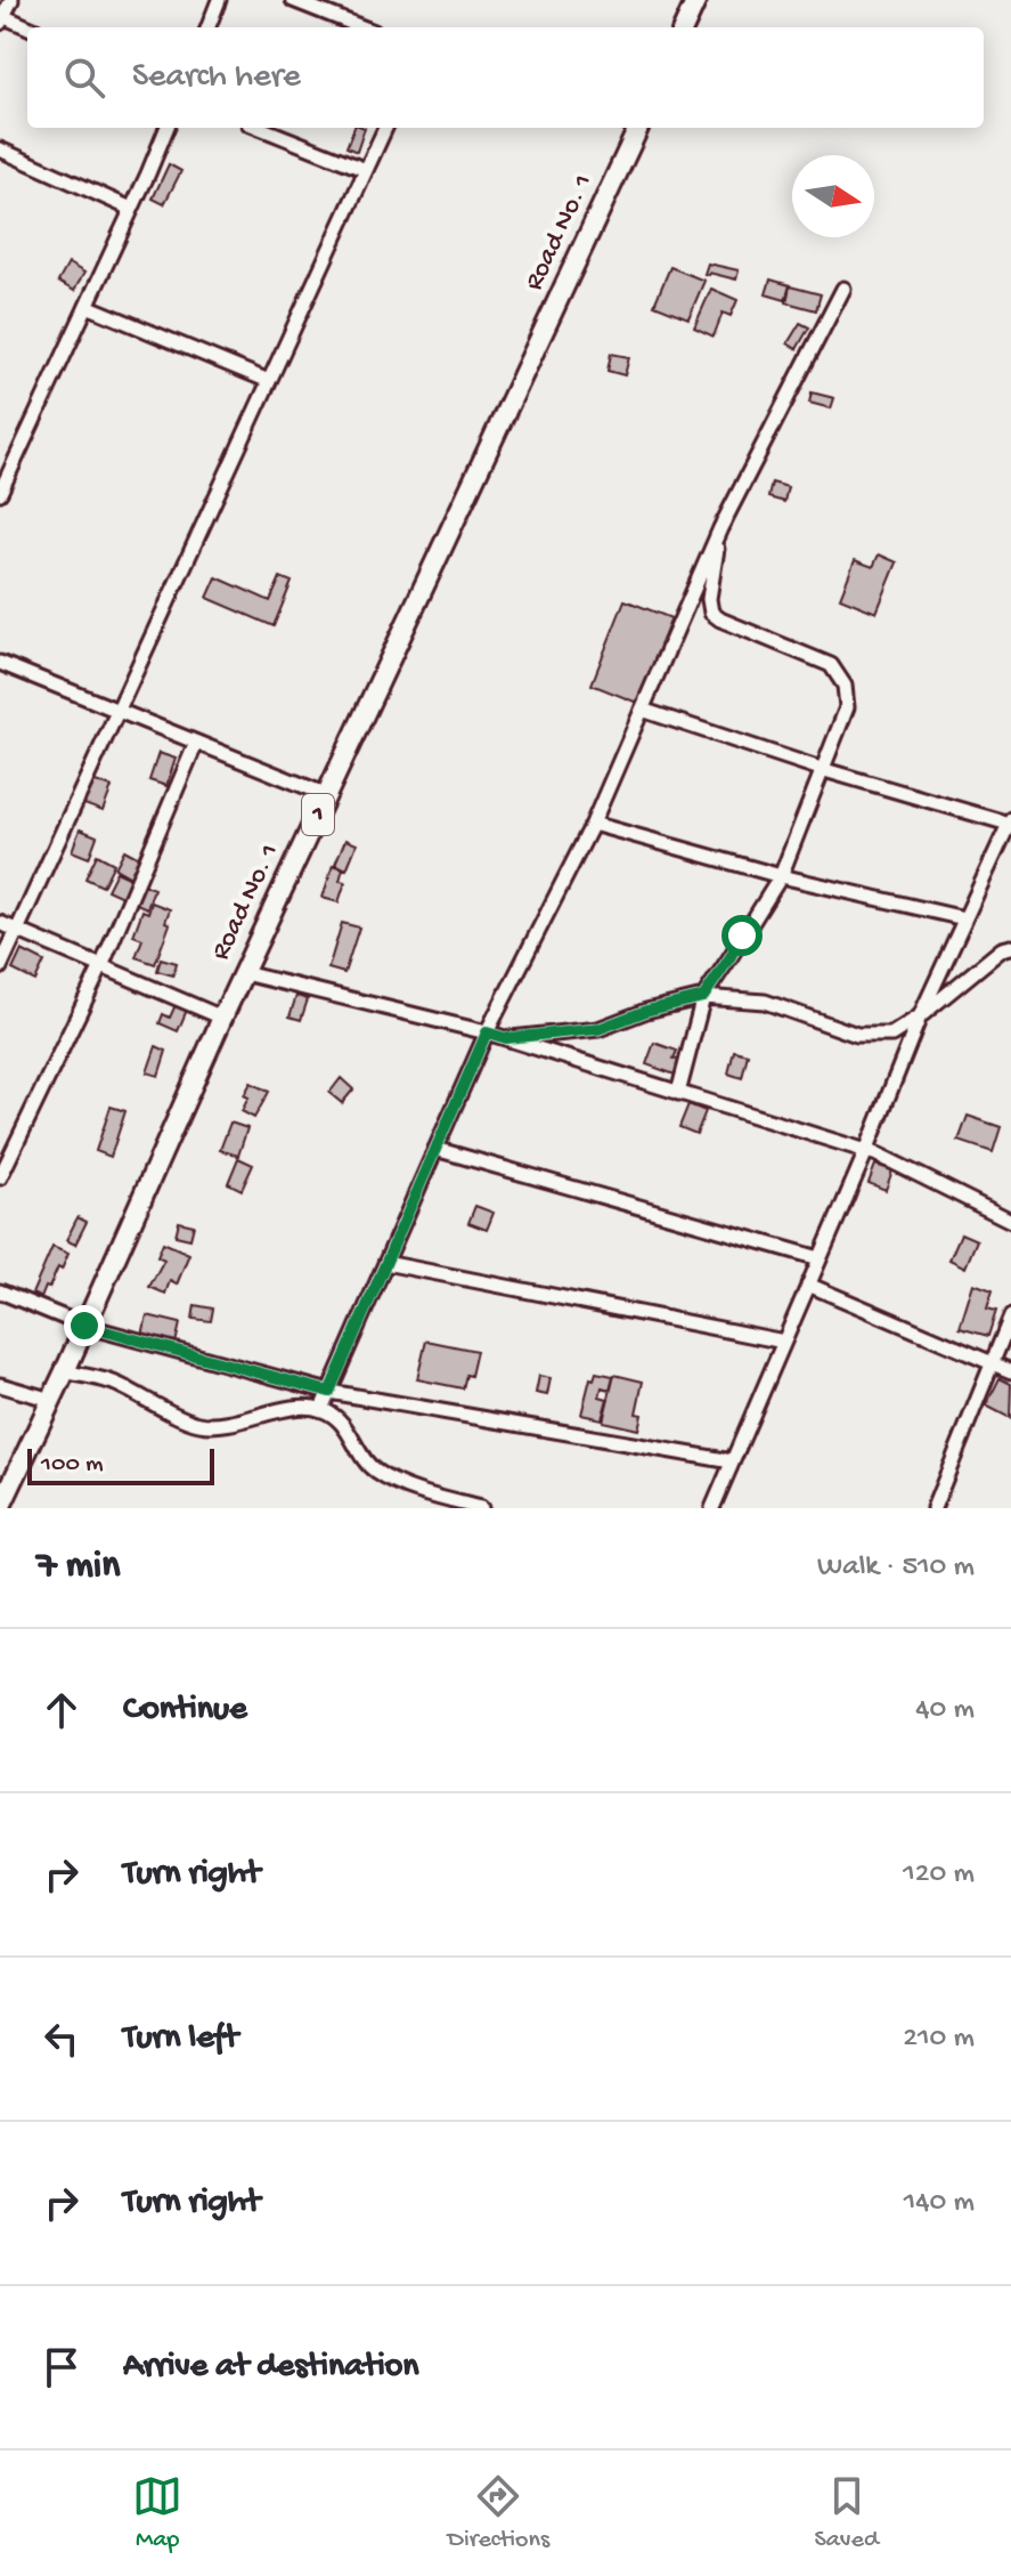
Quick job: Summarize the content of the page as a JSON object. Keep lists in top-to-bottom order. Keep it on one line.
{"streets":{"highway":["Road No. 1","1"]},"scale_bar":"100 m","north":"right","page":{"search":"Search here","scale":"100 m","heading":["7 min","Walk · 510 m"],"list":[["Continue","40 m"],["Turn right","120 m"],["Turn left","210 m"],["Turn right","140 m"],"Arrive at destination"],"nav":["Map","Directions","Saved"]}}
